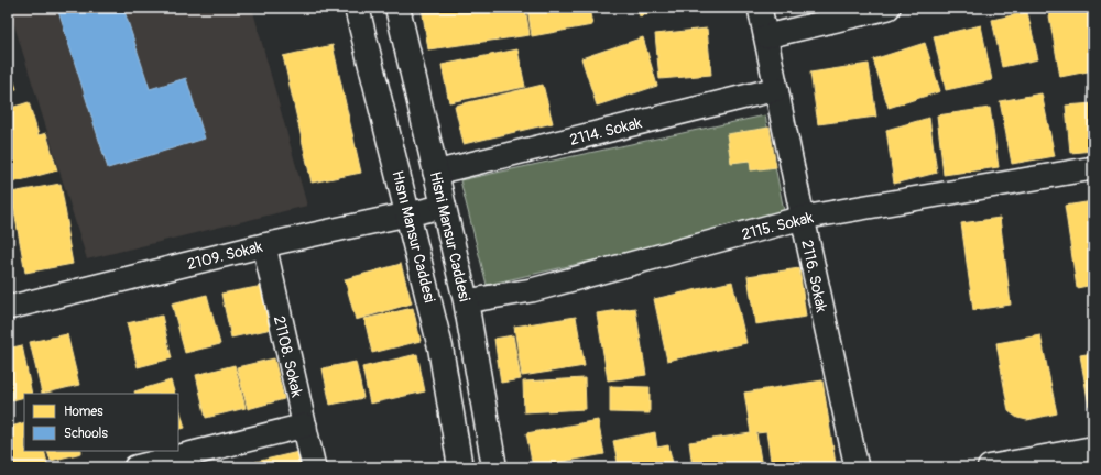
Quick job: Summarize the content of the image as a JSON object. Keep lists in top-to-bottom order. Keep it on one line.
{"streets":{"main road":["Hısnı Mansur Caddesi","Hisni Mansur Caddesi"],"street":["2114. Sokak","2115. Sokak","2109. Sokak","2116. Sokak","21108. Sokak"]},"crossings":[["2114. Sokak","Hisni Mansur Caddesi"],["2114. Sokak","2116. Sokak"],["2115. Sokak","Hisni Mansur Caddesi"],["2115. Sokak","2116. Sokak"],["Hısnı Mansur Caddesi","2109. Sokak"],["Hisni Mansur Caddesi","2109. Sokak"],["2109. Sokak","21108. Sokak"]],"legend":["Homes","Schools"]}
